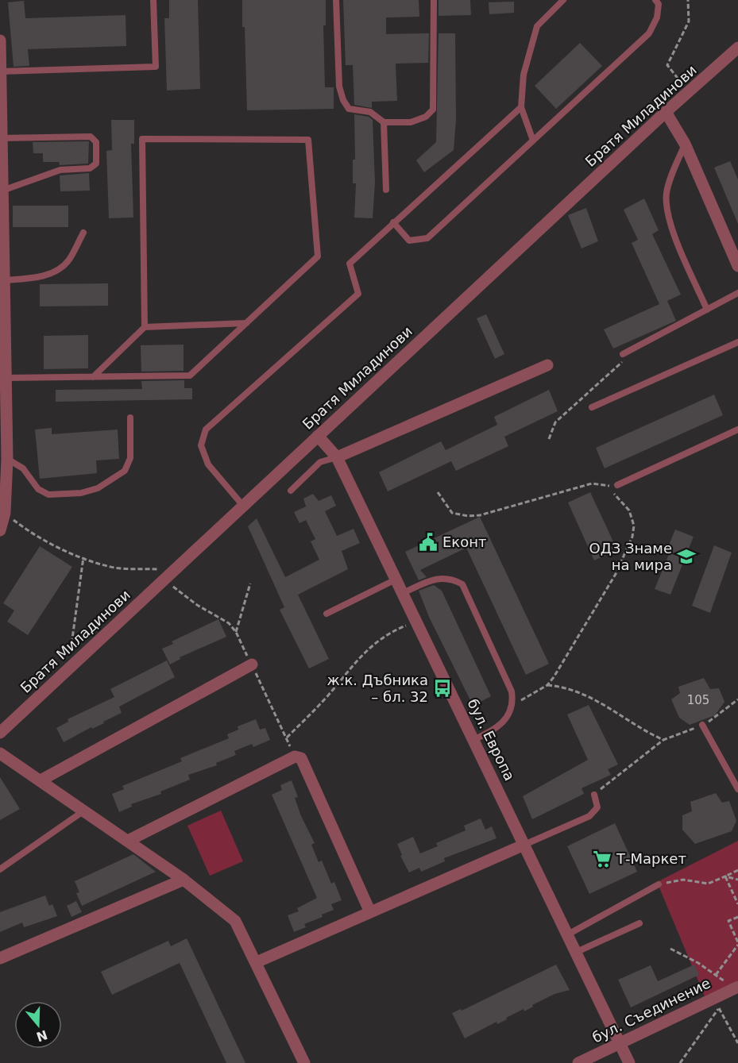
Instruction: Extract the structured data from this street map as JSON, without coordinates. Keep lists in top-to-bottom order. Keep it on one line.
{"streets":{"street":["Братя Миладинови","бул. Европа","бул. Съединение"]},"crossings":[["Братя Миладинови","бул. Европа"],["бул. Европа","бул. Съединение"]],"places":{"public building":["Еконт"],"school or university":["ОДЗ Знаме на мира"],"bus stop":["ж.к. Дъбника – бл. 32"],"supermarket":["Т-Маркет"]},"house_numbers":["105"],"north":"bottom"}
